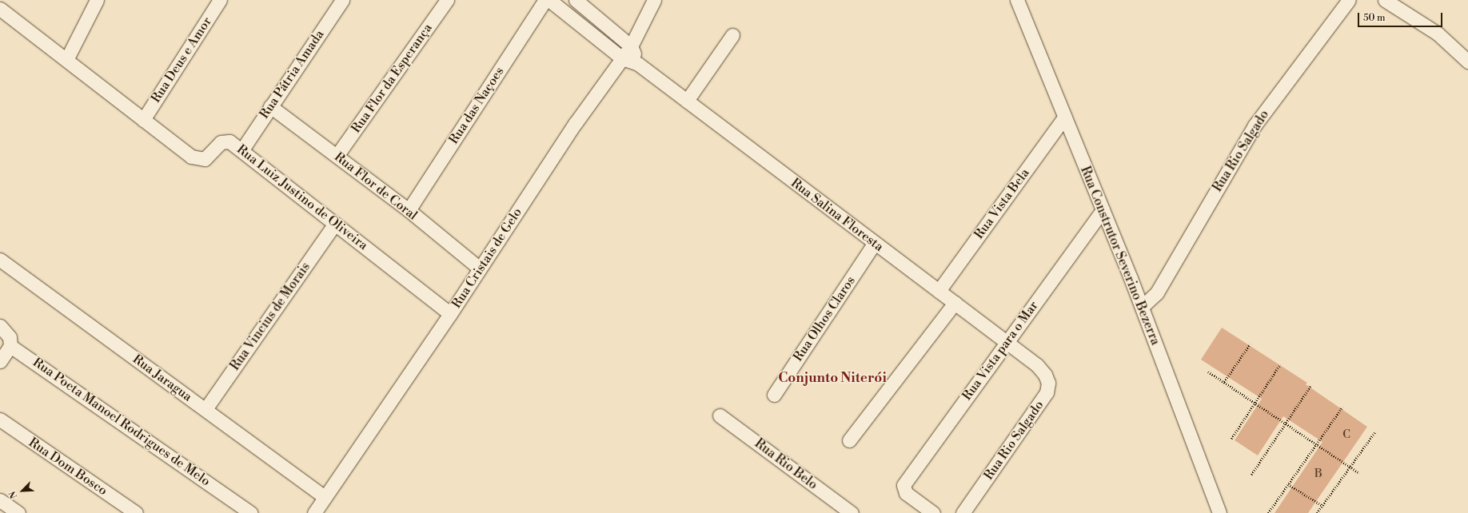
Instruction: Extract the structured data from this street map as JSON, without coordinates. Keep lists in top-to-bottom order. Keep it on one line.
{"streets":{"street":["Rua Deus e Amor","Rua Pátria Amada","Rua Flor da Esperança","Rua das Naçoes","Rua Rio Salgado","Rua Flor de Coral","Rua Luiz Justino de Oliveira","Rua Vista Bela","Rua Salina Floresta","Rua Construtor Severino Bezerra","Rua Cristais de Gelo","Rua Vincius de Morais","Rua Olhos Claros","Rua Vista para o Mar","Rua Jaragua","Rua Poeta Manoel Rodrigues de Melo","Rua Rio Belo","Rua Dom Bosco"]},"crossings":[["Rua Deus e Amor","Rua Luiz Justino de Oliveira"],["Rua Pátria Amada","Rua Flor de Coral"],["Rua Pátria Amada","Rua Luiz Justino de Oliveira"],["Rua Flor da Esperança","Rua Flor de Coral"],["Rua das Naçoes","Rua Flor de Coral"],["Rua Rio Salgado","Rua Salina Floresta"],["Rua Rio Salgado","Rua Construtor Severino Bezerra"],["Rua Flor de Coral","Rua Cristais de Gelo"],["Rua Luiz Justino de Oliveira","Rua Cristais de Gelo"],["Rua Luiz Justino de Oliveira","Rua Vincius de Morais"],["Rua Vista Bela","Rua Salina Floresta"],["Rua Vista Bela","Rua Construtor Severino Bezerra"],["Rua Salina Floresta","Rua Olhos Claros"],["Rua Salina Floresta","Rua Vista para o Mar"],["Rua Construtor Severino Bezerra","Rua Vista para o Mar"],["Rua Cristais de Gelo","Rua Jaragua"],["Rua Vincius de Morais","Rua Jaragua"]],"districts":["Conjunto Niterói"],"house_numbers":["C","B"],"scale_bar":"50 m","north":"bottom left"}
